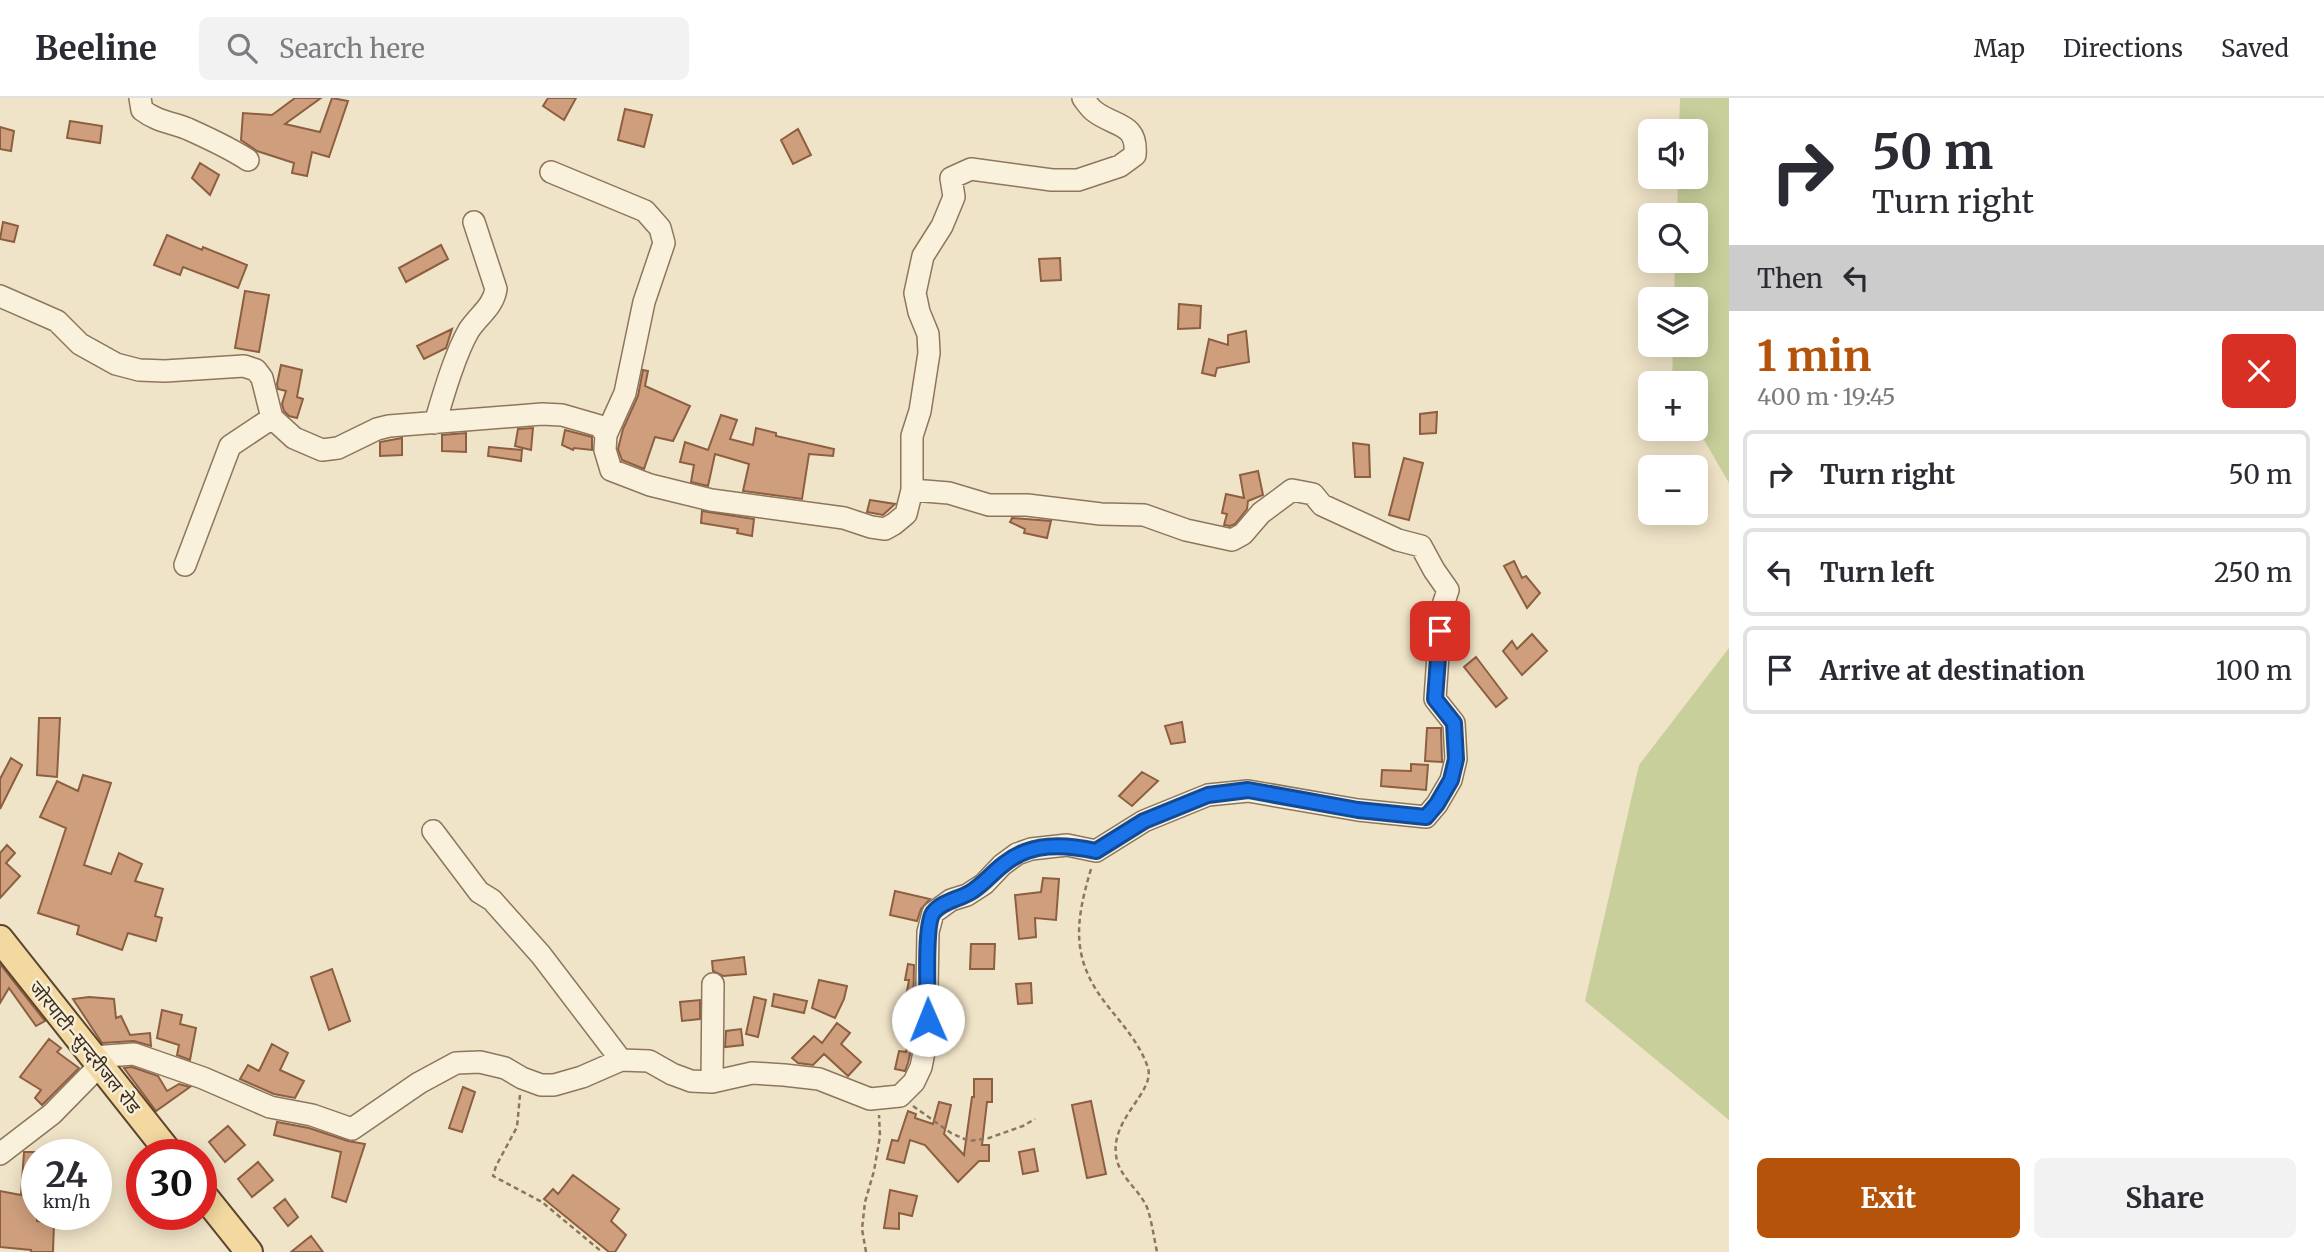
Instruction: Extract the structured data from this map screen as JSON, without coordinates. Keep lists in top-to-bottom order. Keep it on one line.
{"streets":{"main road":["जोरपाटी-सुन्दरीजल रोड"]},"page":{"header":"Beeline","search":"Search here","nav":["Map","Directions","Saved"],"turn":["50 m","Turn right"],"map_buttons":["+","−"],"then":"Then","heading":["1 min","400 m · 19:45"],"list":[{"name":"Turn right","value":"50 m"},{"name":"Turn left","value":"250 m"},{"name":"Arrive at destination","value":"100 m"}],"speed":"24 km/h","limit":"30","buttons":["Exit","Share"]}}
